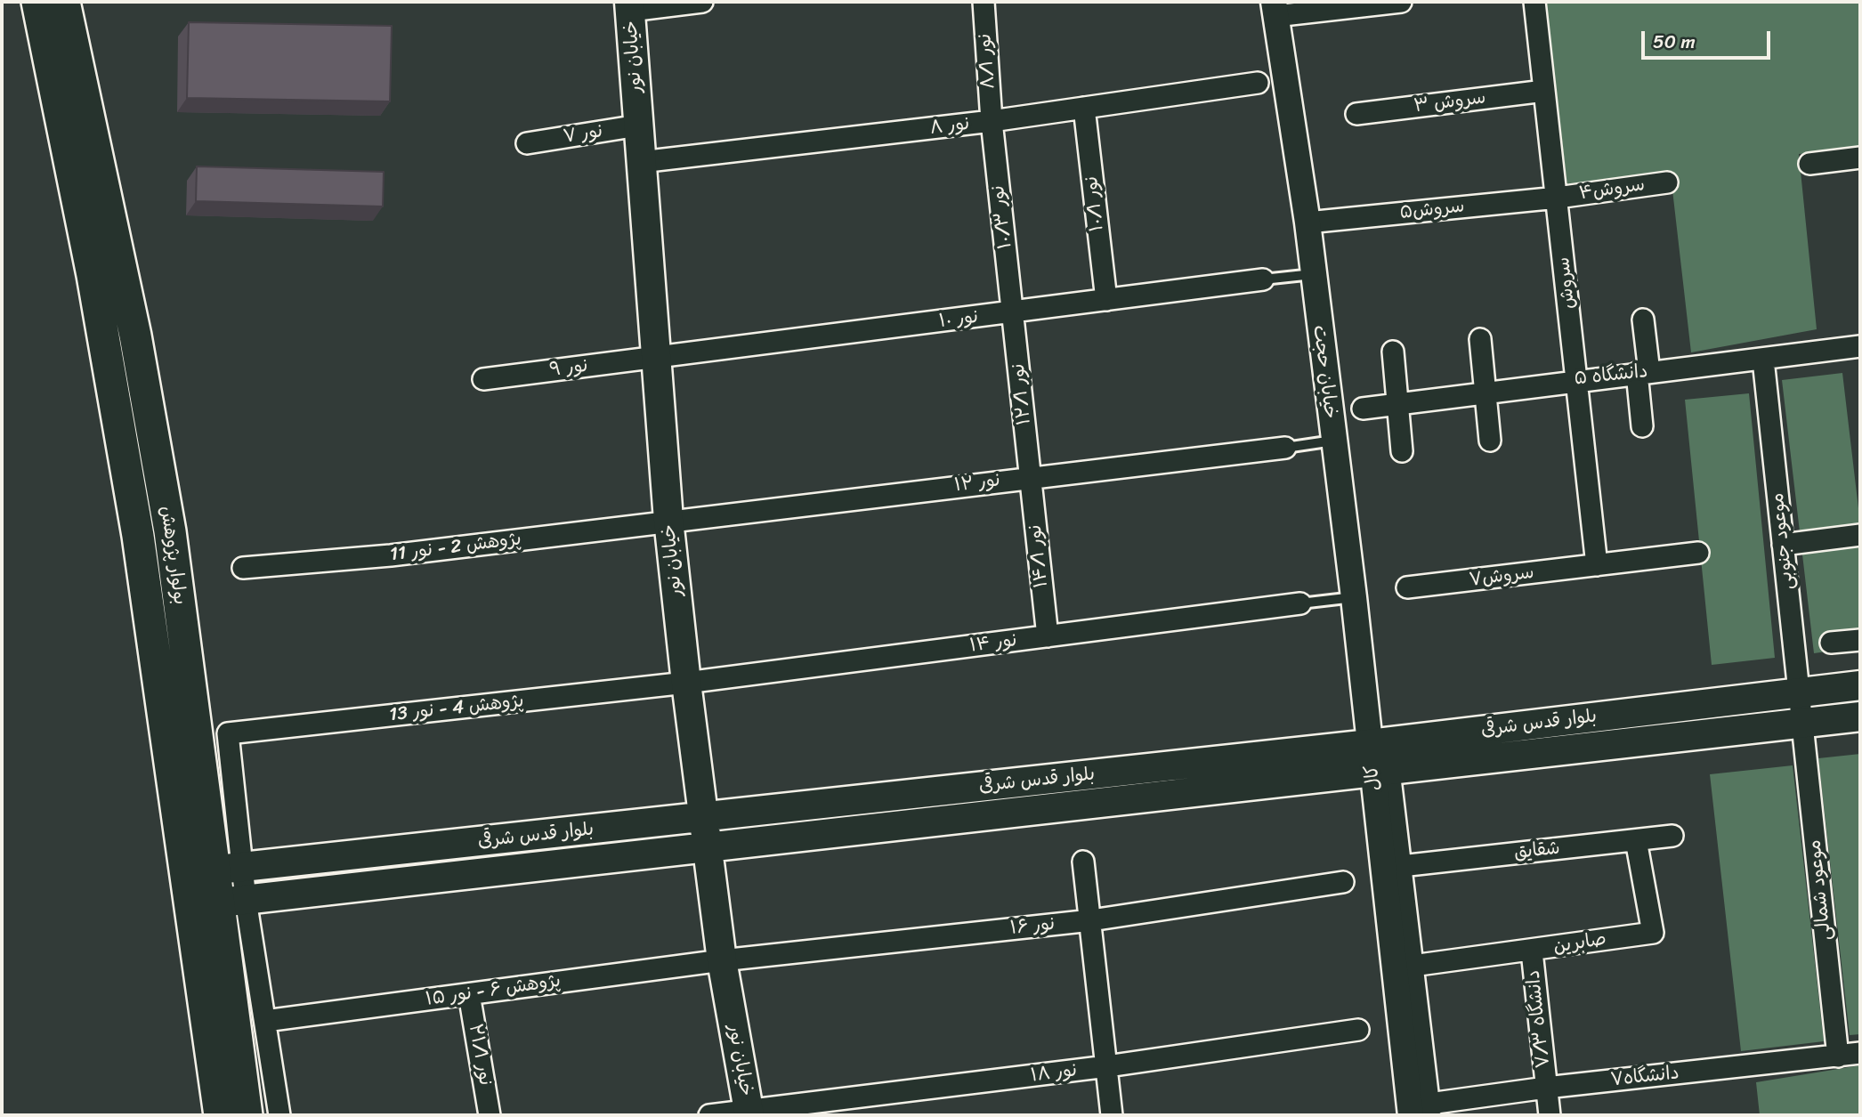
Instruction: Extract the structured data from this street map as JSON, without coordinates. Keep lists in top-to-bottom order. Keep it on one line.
{"streets":{"main road":["خیابان نور","بولوار پژوهش","بلوار قدس شرقی"],"street":["نور ۸/۱","سروش ۳","نور ۸","نور ۷","سروش۴","نور ۱۰/۱","سروش۵","نور ۱۰/۳","سروش","نور ۱۰","نور ۹","خیابان حجت","دانشگاه ۵","نور ۱۲/۱","نور ۱۲","موعود جنوبی","پژوهش 2 - نور 11","نور ۱۴/۱","سروش۷","نور ۱۴","پژوهش 4 - نور 13","کال","شقایق","موعود شمالی","نور ۱۶","صابرین","پژوهش ۶ - نور ۱۵","دانشگاه ۷/۳","نور ۲۱/۱","نور ۱۸","دانشگاه۷"]},"crossings":[["خیابان نور","نور ۸"],["خیابان نور","نور ۷"],["خیابان نور","نور ۱۰"],["خیابان نور","نور ۹"],["خیابان نور","نور ۱۲"],["خیابان نور","پژوهش 2 - نور 11"],["خیابان نور","نور ۱۴"],["خیابان نور","پژوهش 4 - نور 13"],["خیابان نور","بلوار قدس شرقی"],["خیابان نور","نور ۱۶"],["خیابان نور","پژوهش ۶ - نور ۱۵"],["خیابان نور","نور ۱۸"],["نور ۸/۱","نور ۸"],["نور ۸/۱","نور ۱۰/۳"],["سروش ۳","سروش"],["نور ۸","نور ۱۰/۱"],["نور ۸","نور ۱۰/۳"],["نور ۸","خیابان حجت"],["سروش۴","سروش۵"],["سروش۴","سروش"],["نور ۱۰/۱","نور ۱۰"],["سروش۵","سروش"],["سروش۵","خیابان حجت"],["نور ۱۰/۳","نور ۱۰"],["نور ۱۰/۳","نور ۱۲/۱"],["سروش","دانشگاه ۵"],["سروش","سروش۷"],["نور ۱۰","نور ۹"],["نور ۱۰","نور ۱۲/۱"],["خیابان حجت","بلوار قدس شرقی"],["خیابان حجت","کال"],["دانشگاه ۵","موعود جنوبی"],["نور ۱۲/۱","نور ۱۲"],["نور ۱۲/۱","نور ۱۴/۱"],["نور ۱۲","پژوهش 2 - نور 11"],["نور ۱۲","نور ۱۴/۱"],["موعود جنوبی","بلوار قدس شرقی"],["موعود جنوبی","موعود شمالی"],["بولوار پژوهش","پژوهش 4 - نور 13"],["بولوار پژوهش","بلوار قدس شرقی"],["نور ۱۴/۱","نور ۱۴"],["نور ۱۴","پژوهش 4 - نور 13"],["پژوهش 4 - نور 13","بلوار قدس شرقی"],["بلوار قدس شرقی","کال"],["بلوار قدس شرقی","موعود شمالی"],["کال","شقایق"],["کال","صابرین"],["کال","دانشگاه۷"],["شقایق","صابرین"],["موعود شمالی","دانشگاه۷"],["نور ۱۶","پژوهش ۶ - نور ۱۵"],["صابرین","دانشگاه ۷/۳"],["پژوهش ۶ - نور ۱۵","نور ۲۱/۱"],["دانشگاه ۷/۳","دانشگاه۷"]],"scale_bar":"50 m"}
